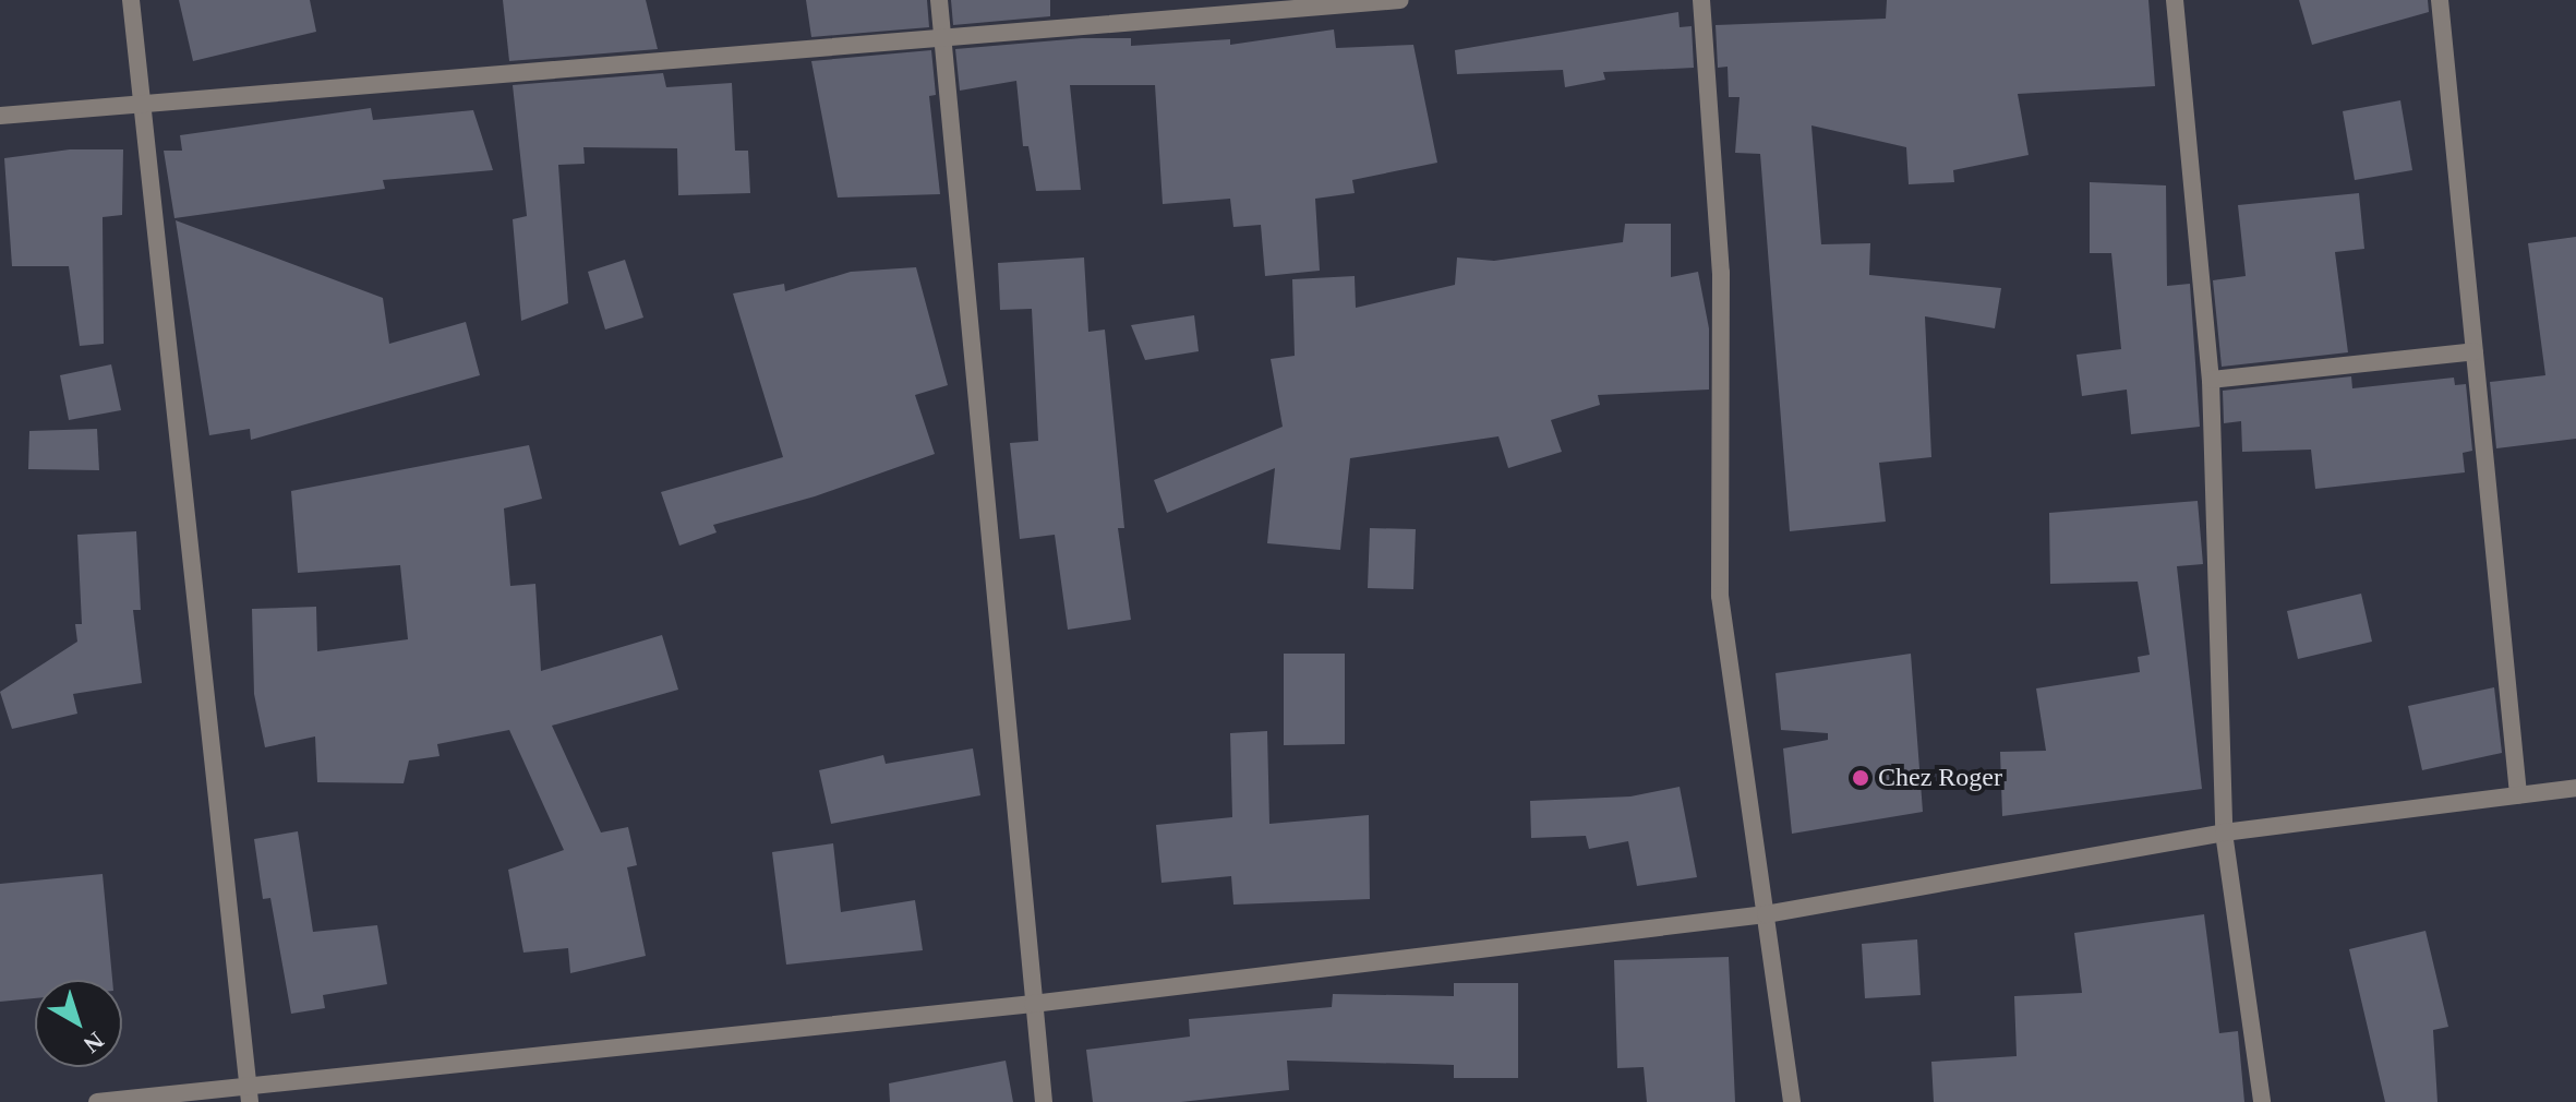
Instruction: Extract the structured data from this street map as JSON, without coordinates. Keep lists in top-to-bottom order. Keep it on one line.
{"places":["Chez Roger"],"north":"bottom right"}
